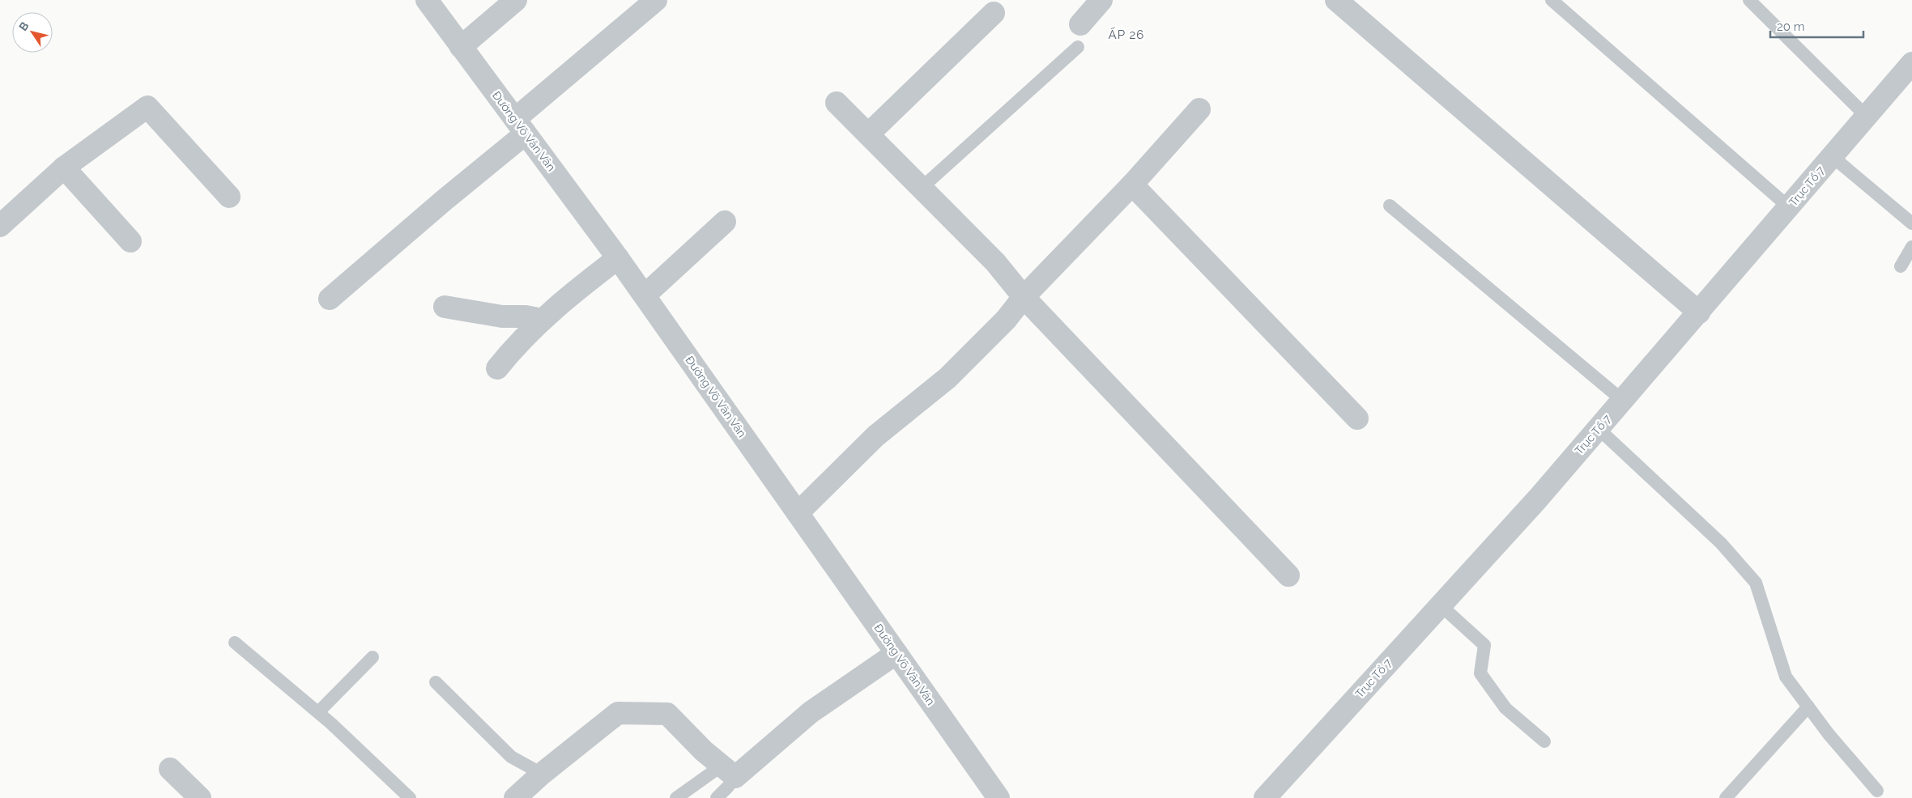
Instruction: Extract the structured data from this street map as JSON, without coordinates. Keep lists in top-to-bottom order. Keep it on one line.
{"streets":{"street":["Đường Võ Văn Vân","Trục Tổ 7"]},"districts":["ẤP 26"],"scale_bar":"20 m","north":"top left"}
